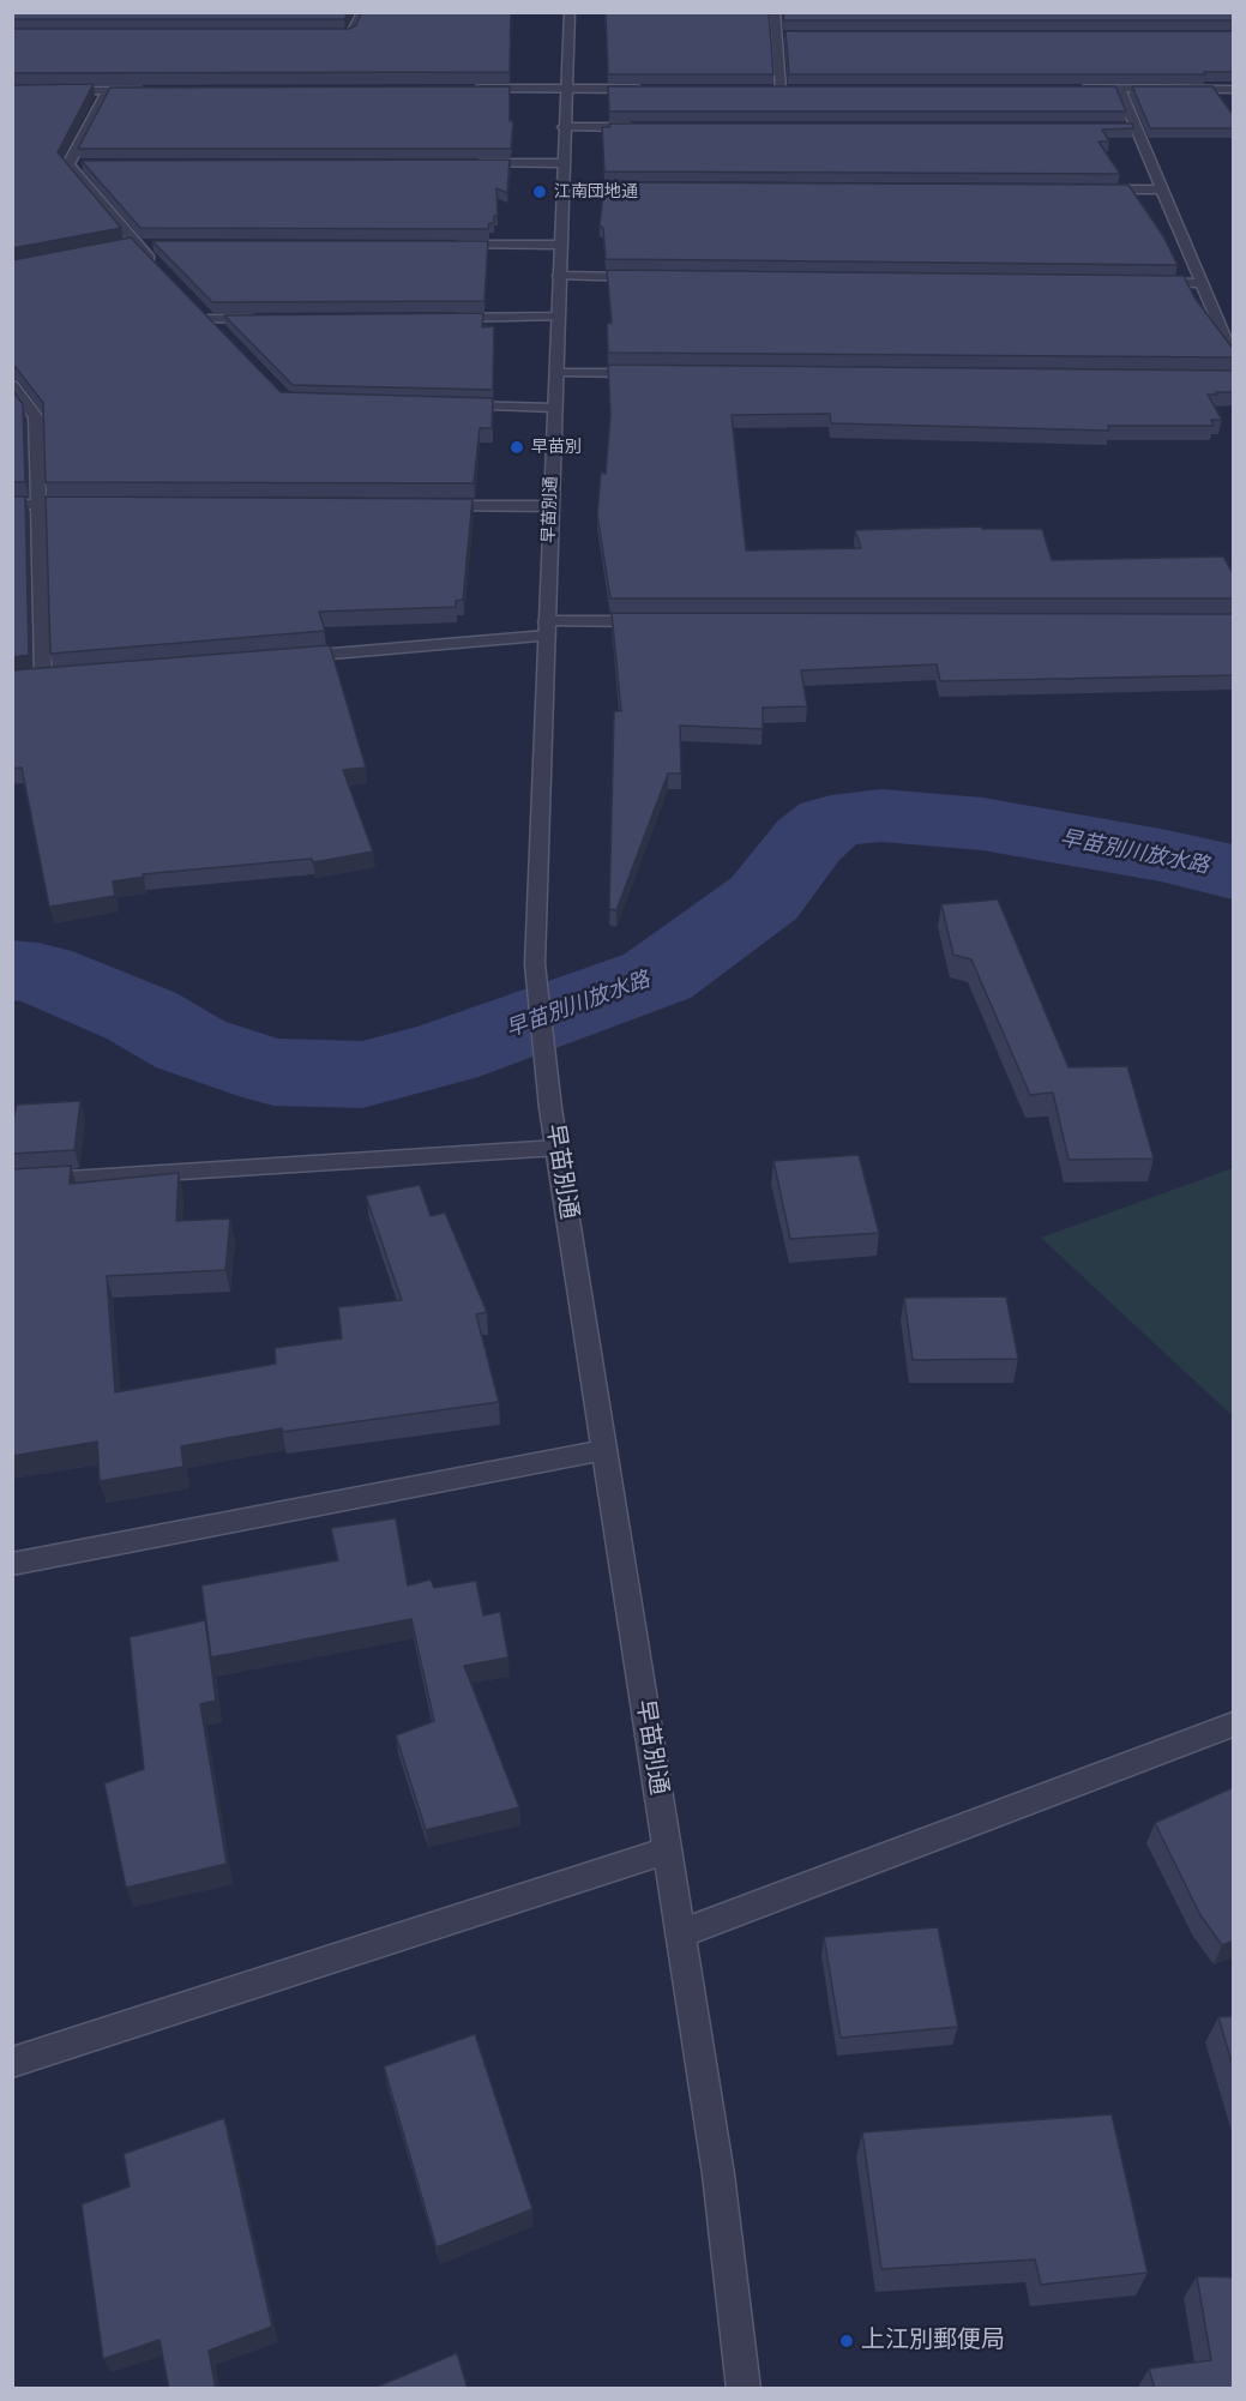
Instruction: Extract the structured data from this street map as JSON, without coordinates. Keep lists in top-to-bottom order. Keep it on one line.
{"streets":{"street":["早苗別通"]},"water":["早苗別川放水路"],"places":["江南団地通","早苗別","上江別郵便局"]}
